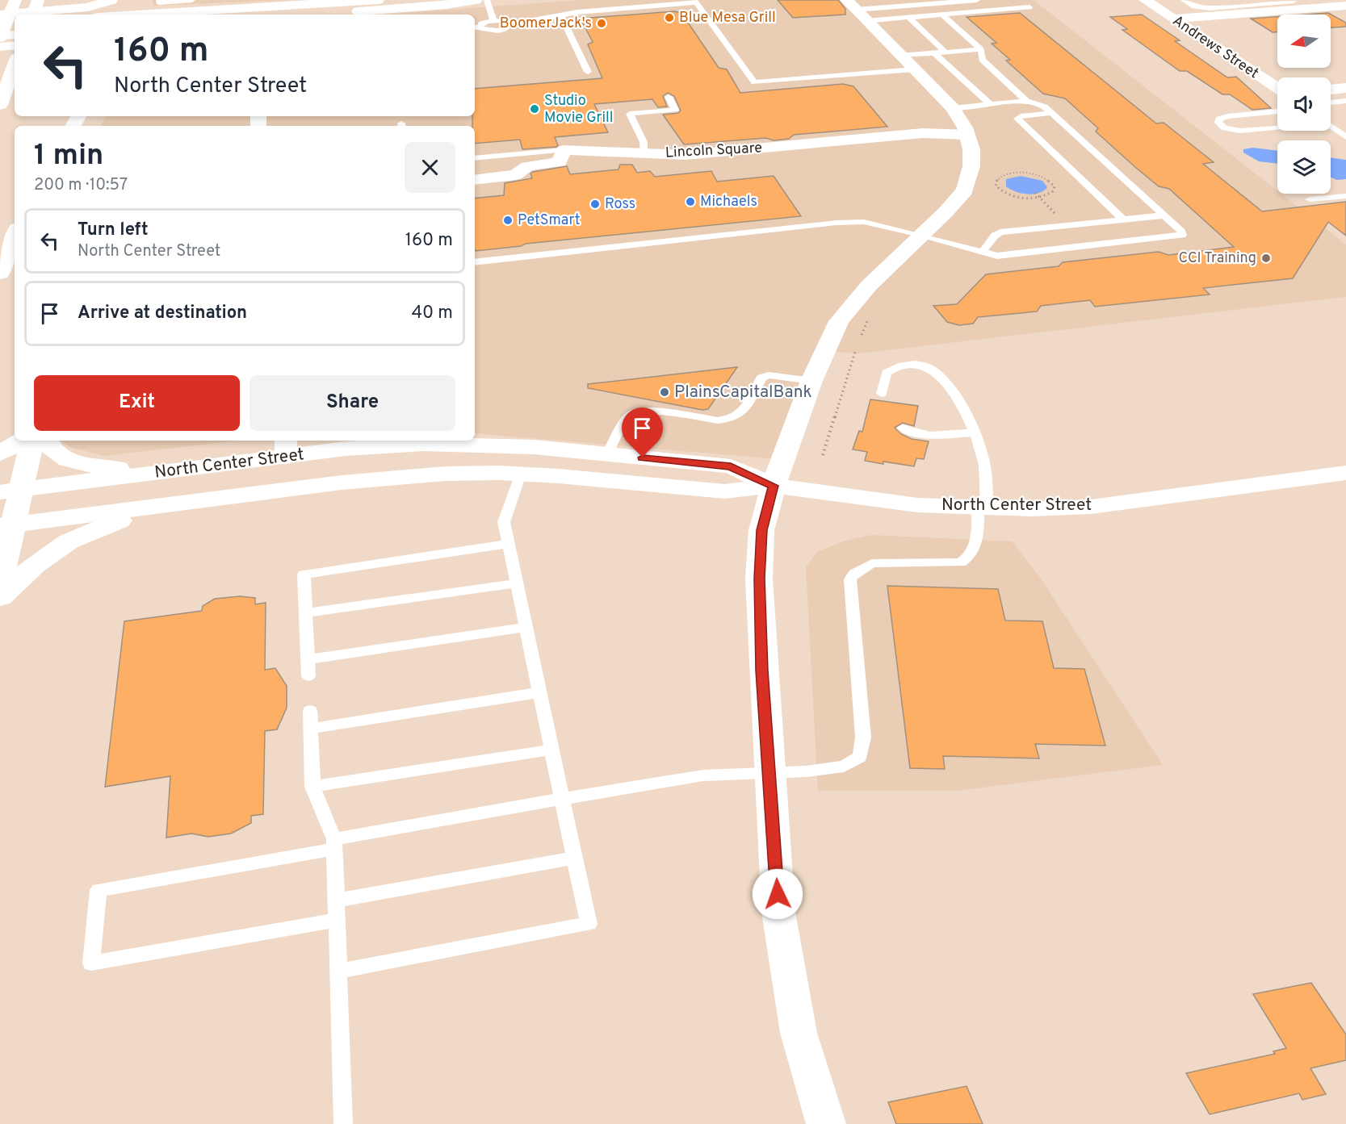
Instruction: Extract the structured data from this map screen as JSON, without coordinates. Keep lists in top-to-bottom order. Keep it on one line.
{"streets":{"main road":["North Center Street"],"street":["Andrews Street","Lincoln Square"]},"places":["Blue Mesa Grill","BoomerJack's","Studio Movie Grill","Michaels","Ross","PetSmart","CCI Training","PlainsCapitalBank"],"north":"left","page":{"turn":["160 m","North Center Street"],"heading":["1 min","200 m · 10:57"],"list":[{"name":"Turn left","note":"North Center Street","value":"160 m"},{"name":"Arrive at destination","value":"40 m"}],"buttons":["Exit","Share"]}}
